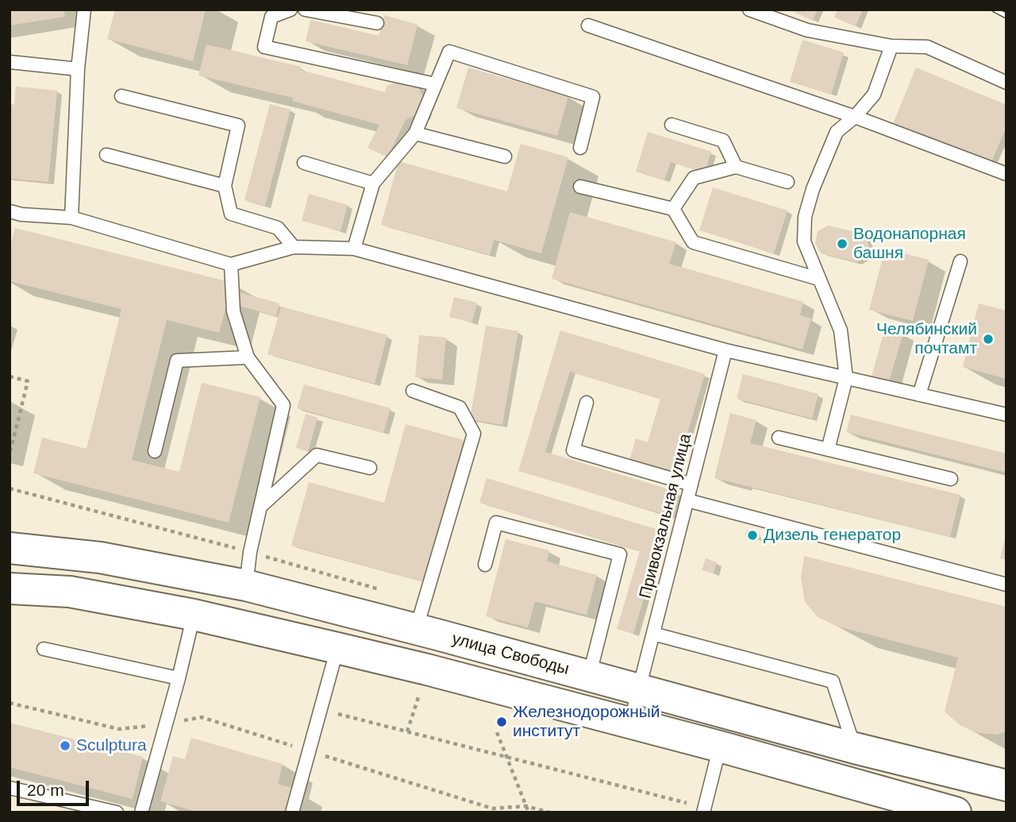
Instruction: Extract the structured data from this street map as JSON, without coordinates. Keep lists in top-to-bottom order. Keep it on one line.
{"streets":{"main road":["улица Свободы"],"lane":["Привокзальная улица"]},"crossings":[["Привокзальная улица","улица Свободы"]],"places":["Водонапорная башня","Челябинский почтамт","Дизель генератор","Железнодорожный институт","Sculptura"],"scale_bar":"20 m"}
